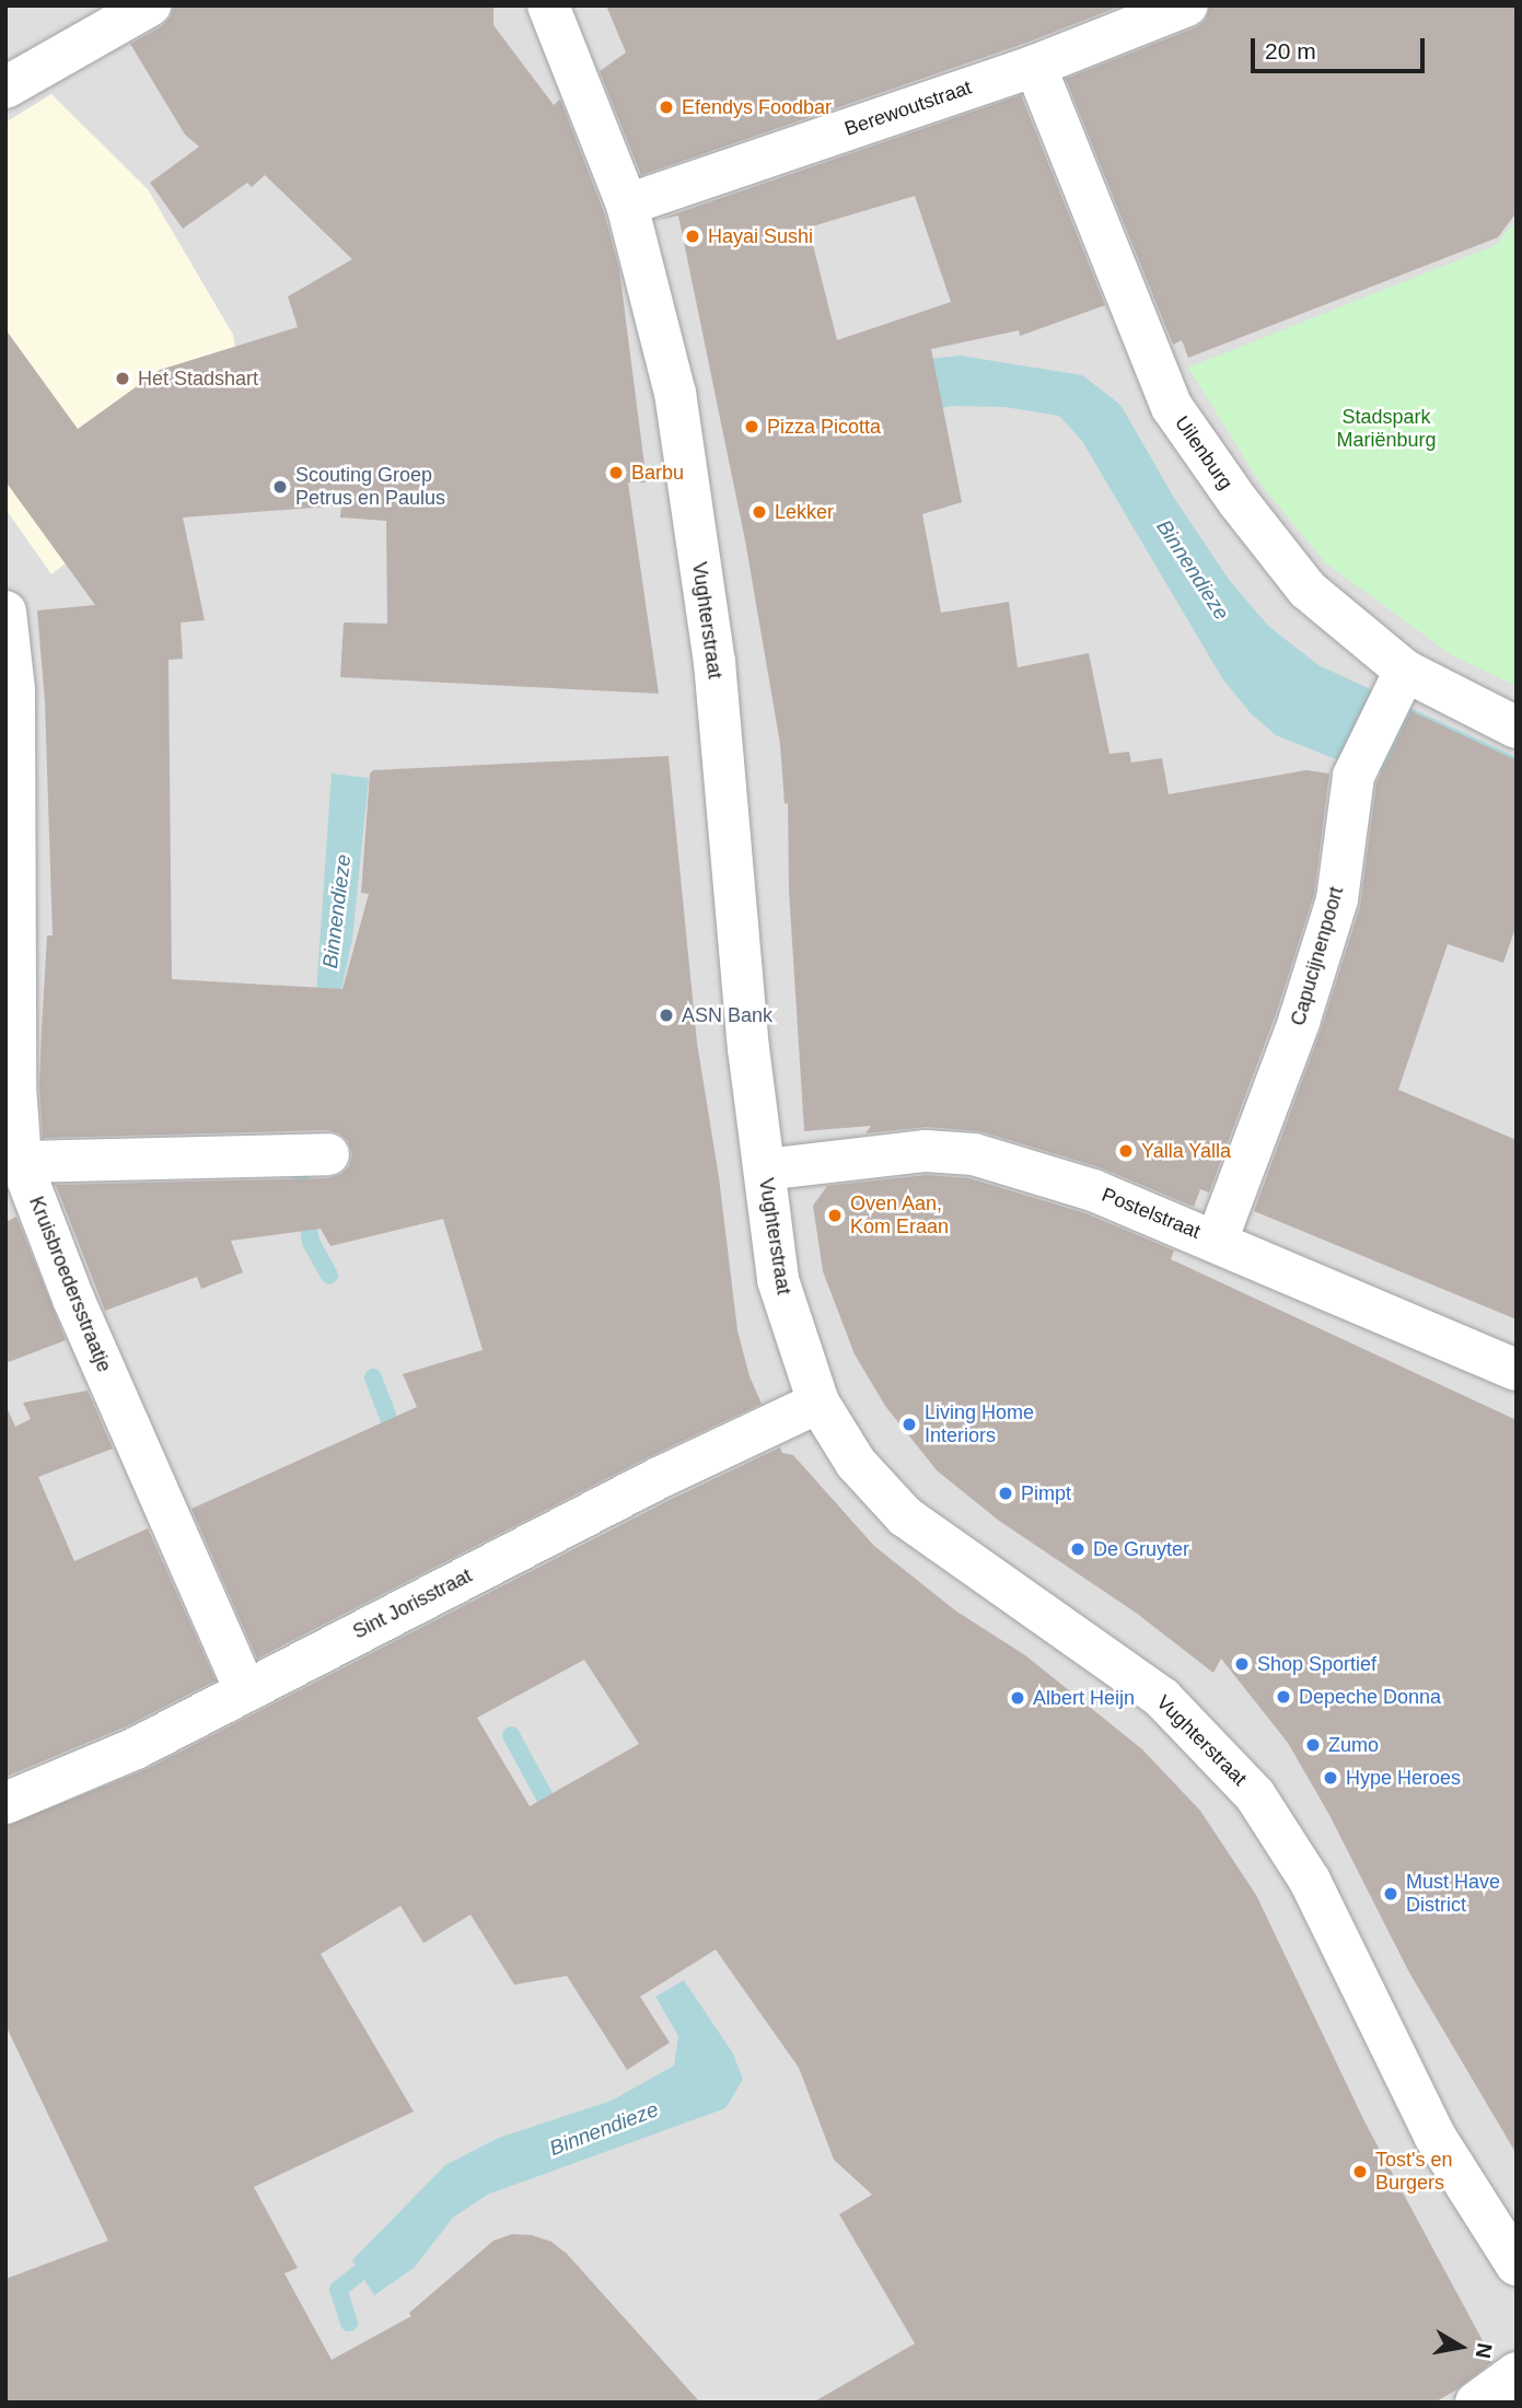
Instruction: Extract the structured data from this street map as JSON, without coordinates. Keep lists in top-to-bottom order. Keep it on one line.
{"streets":{"street":["Berewoutstraat","Uilenburg","Vughterstraat","Capucijnenpoort","Postelstraat","Kruisbroedersstraatje","Sint Jorisstraat"]},"crossings":[["Berewoutstraat","Uilenburg"],["Berewoutstraat","Vughterstraat"],["Uilenburg","Capucijnenpoort"],["Vughterstraat","Postelstraat"],["Vughterstraat","Sint Jorisstraat"],["Capucijnenpoort","Postelstraat"],["Kruisbroedersstraatje","Sint Jorisstraat"]],"water":["Binnendieze"],"parks":["Stadspark Mariënburg"],"places":["Efendys Foodbar","Hayai Sushi","Het Stadshart","Pizza Picotta","Barbu","Scouting Groep Petrus en Paulus","Lekker","ASN Bank","Yalla Yalla","Oven Aan, Kom Eraan","Living Home Interiors","Pimpt","De Gruyter","Shop Sportief","Depeche Donna","Albert Heijn","Zumo","Hype Heroes","Must Have District","Tost's en Burgers"],"scale_bar":"20 m","north":"right"}
